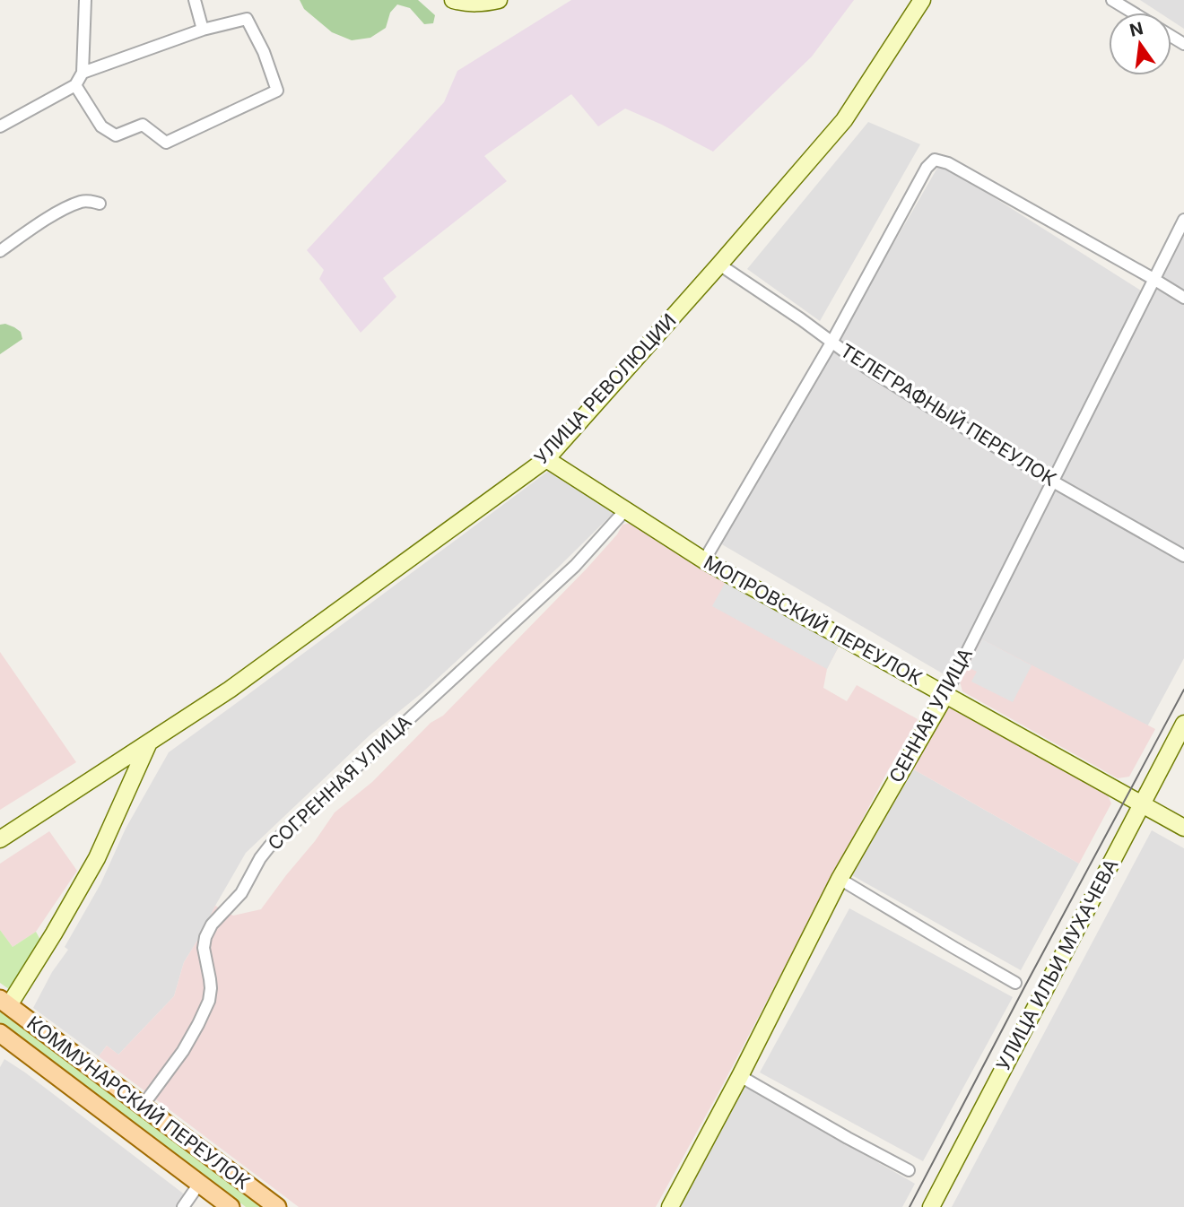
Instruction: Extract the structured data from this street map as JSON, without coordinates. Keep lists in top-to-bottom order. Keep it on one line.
{"streets":{"main road":["КОММУНАРСКИЙ ПЕРЕУЛОК"],"street":["УЛИЦА РЕВОЛЮЦИИ","ТЕЛЕГРАФНЫЙ ПЕРЕУЛОК","МОПРОВСКИЙ ПЕРЕУЛОК","СЕННАЯ УЛИЦА","СОГРЕННАЯ УЛИЦА","УЛИЦА ИЛЬИ МУХАЧЕВА"]},"crossings":[["УЛИЦА РЕВОЛЮЦИИ","ТЕЛЕГРАФНЫЙ ПЕРЕУЛОК"],["УЛИЦА РЕВОЛЮЦИИ","МОПРОВСКИЙ ПЕРЕУЛОК"],["ТЕЛЕГРАФНЫЙ ПЕРЕУЛОК","СЕННАЯ УЛИЦА"],["МОПРОВСКИЙ ПЕРЕУЛОК","СЕННАЯ УЛИЦА"],["МОПРОВСКИЙ ПЕРЕУЛОК","СОГРЕННАЯ УЛИЦА"],["МОПРОВСКИЙ ПЕРЕУЛОК","УЛИЦА ИЛЬИ МУХАЧЕВА"],["СОГРЕННАЯ УЛИЦА","КОММУНАРСКИЙ ПЕРЕУЛОК"]],"north":"top"}
